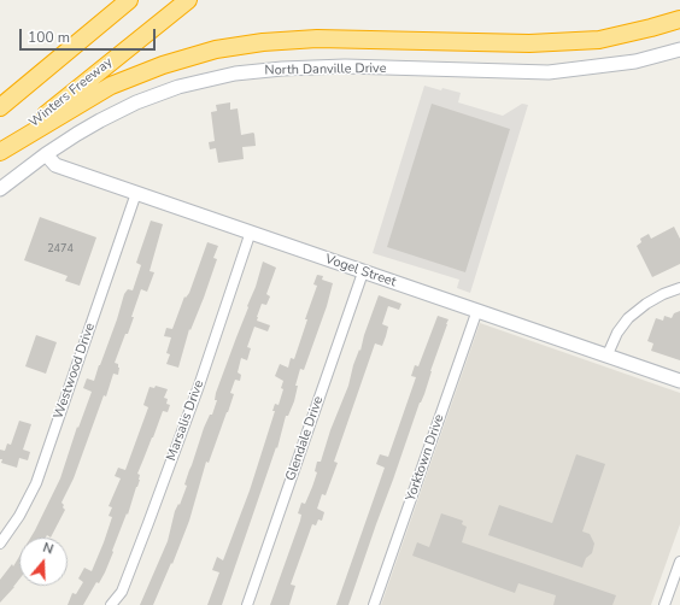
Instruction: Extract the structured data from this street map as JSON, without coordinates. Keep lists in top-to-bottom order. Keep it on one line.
{"streets":{"highway":["Winters Freeway"],"main road":["North Danville Drive","Vogel Street"],"street":["Westwood Drive","Marsalis Drive","Glendale Drive","Yorktown Drive"]},"crossings":[["North Danville Drive","Vogel Street"],["Vogel Street","Westwood Drive"],["Vogel Street","Marsalis Drive"],["Vogel Street","Glendale Drive"],["Vogel Street","Yorktown Drive"]],"house_numbers":["2474"],"scale_bar":"100 m","north":"top"}
